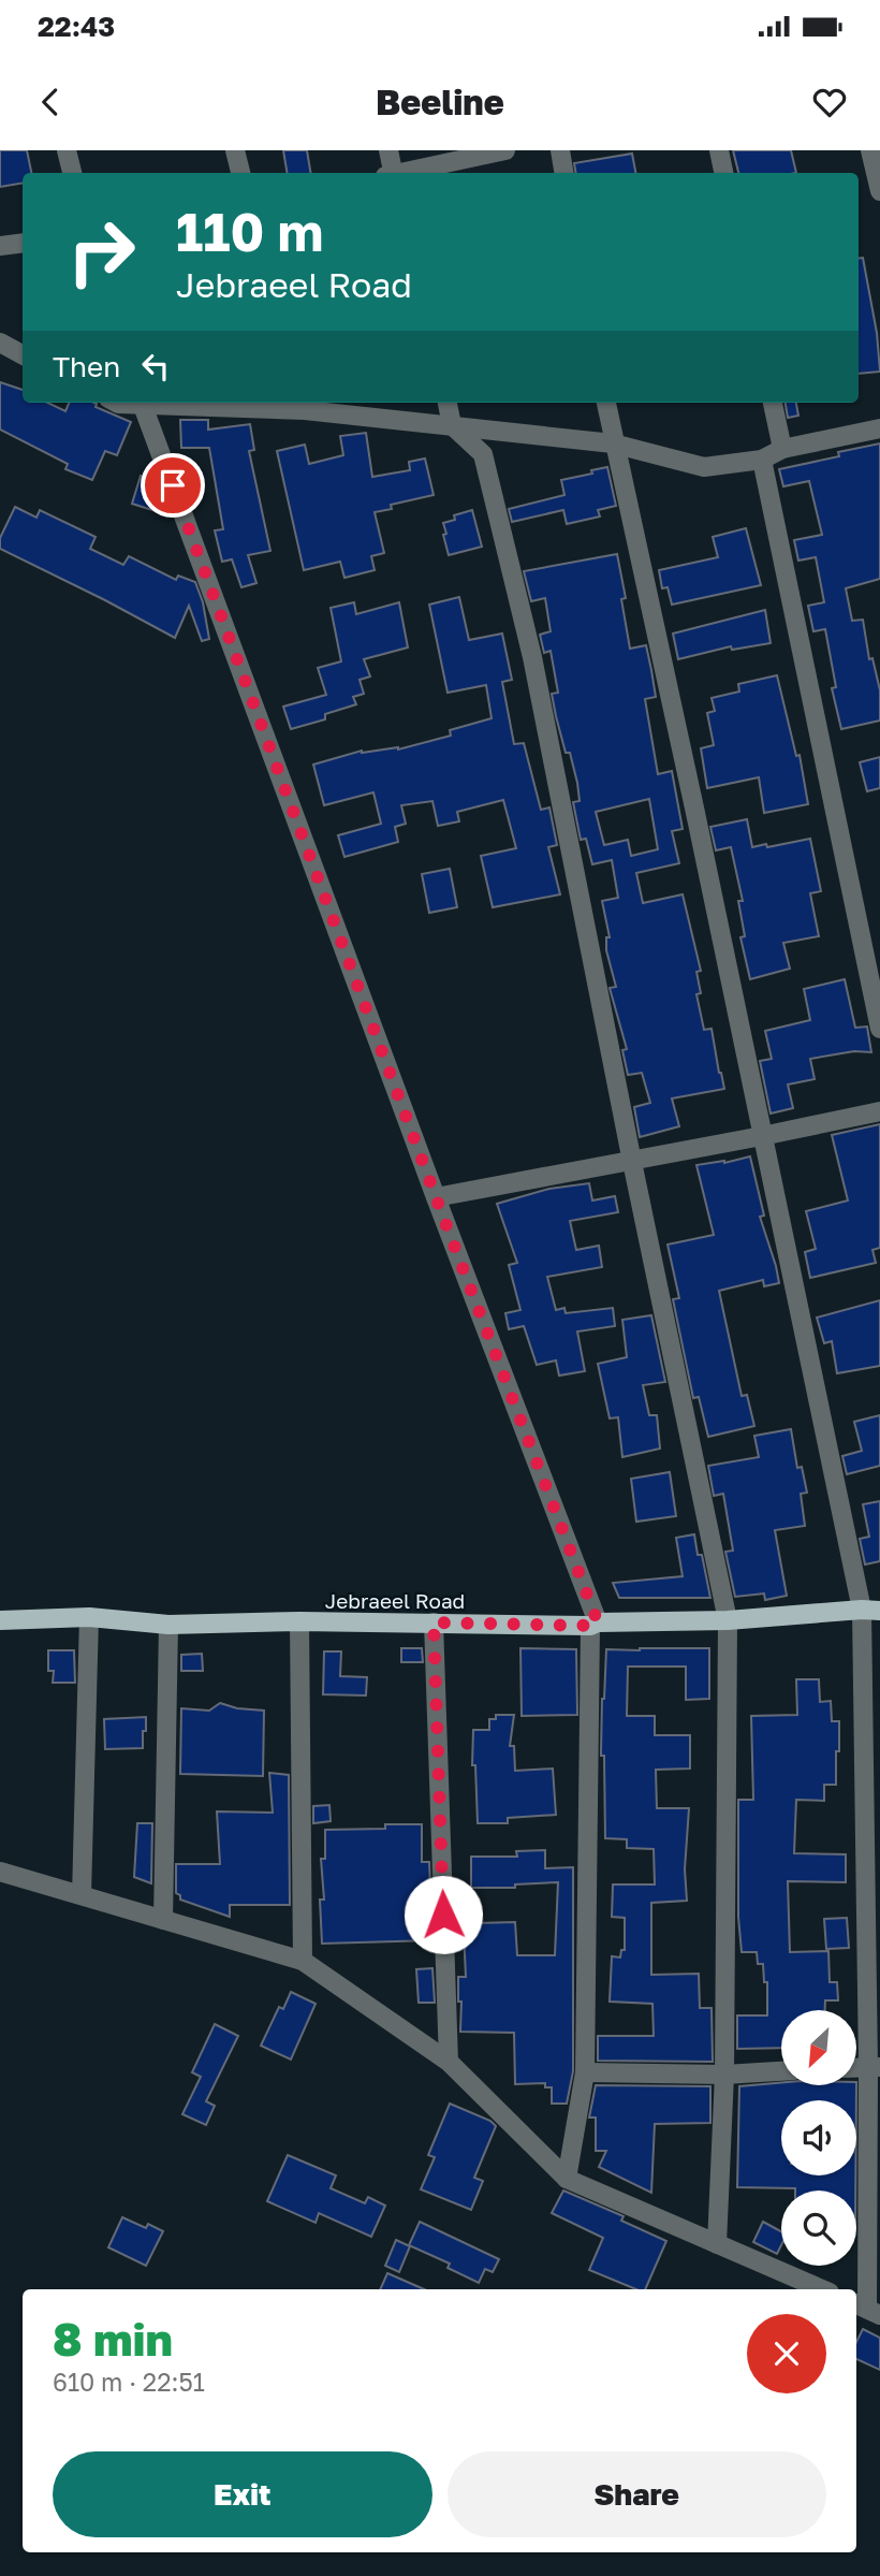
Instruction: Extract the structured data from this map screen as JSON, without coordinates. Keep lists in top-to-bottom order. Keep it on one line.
{"streets":{"main road":["Jebraeel Road"]},"north":"bottom left","page":{"status":"22:43","header":"Beeline","turn":["110 m","Jebraeel Road"],"then":"Then","heading":["8 min","610 m · 22:51"],"buttons":["Exit","Share"]}}
